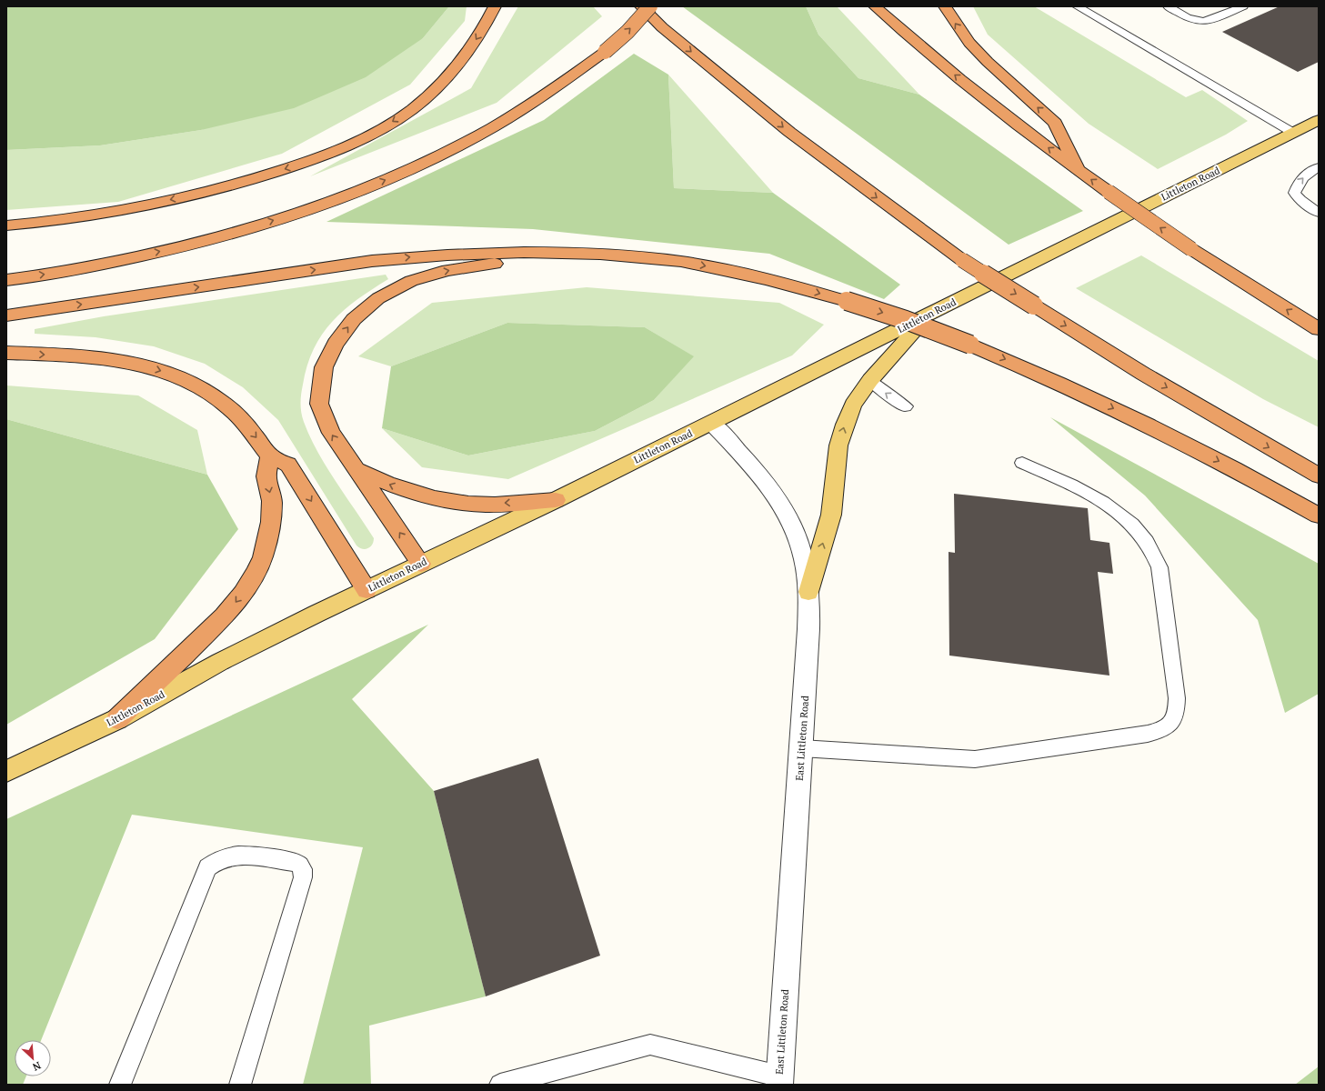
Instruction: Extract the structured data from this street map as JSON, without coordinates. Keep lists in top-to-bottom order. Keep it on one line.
{"streets":{"main road":["Littleton Road"],"street":["East Littleton Road"]},"crossings":[["Littleton Road","East Littleton Road"]],"north":"bottom right"}
